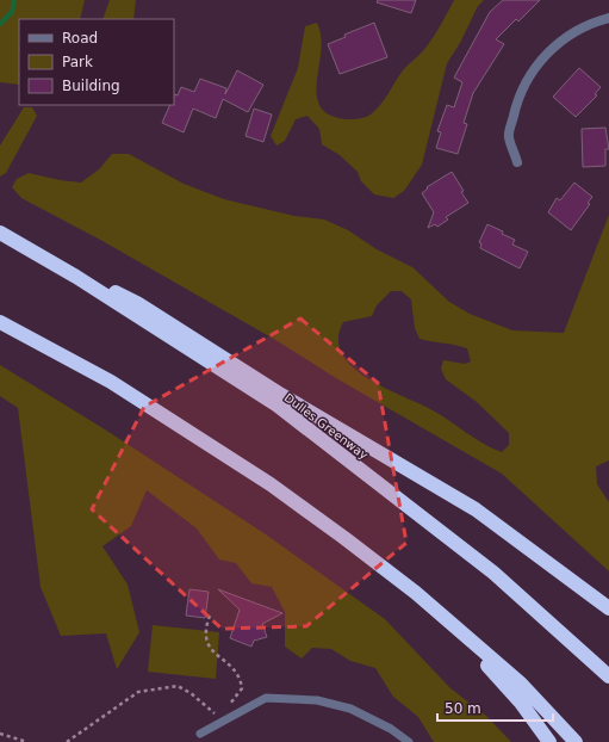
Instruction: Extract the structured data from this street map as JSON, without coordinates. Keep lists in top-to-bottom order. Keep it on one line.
{"streets":{"highway":["Dulles Greenway"]},"legend":["Road","Park","Building"],"scale_bar":"50 m"}
